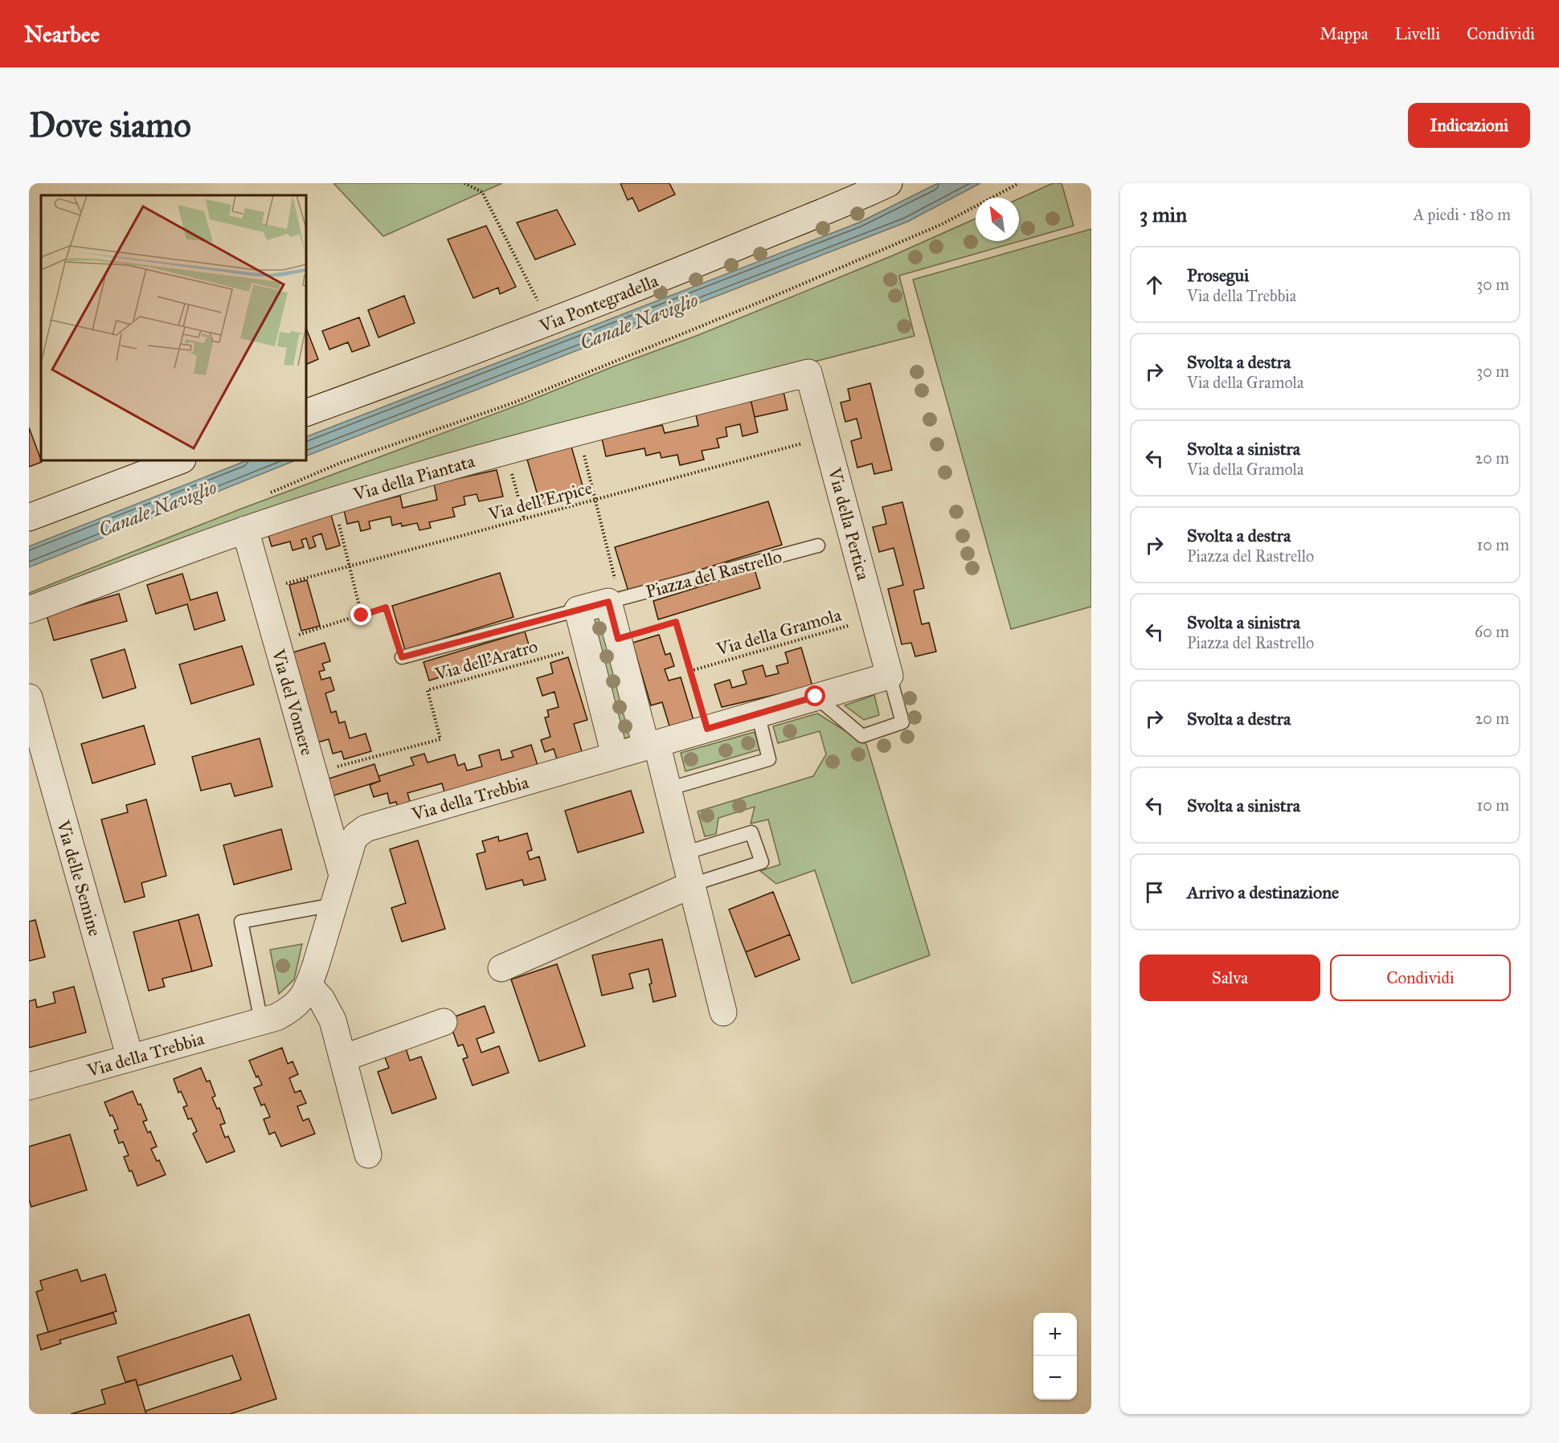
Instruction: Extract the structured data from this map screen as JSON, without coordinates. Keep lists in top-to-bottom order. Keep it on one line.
{"streets":{"street":["Via Pontegradella","Via della Piantata","Via della Pertica","Piazza del Rastrello","Via del Vomere","Via della Trebbia","Via delle Semine"],"path":["Via dell'Erpice","Via della Gramola","Via dell'Aratro"]},"crossings":[["Via della Piantata","Via della Pertica"],["Via della Piantata","Via del Vomere"],["Via dell'Erpice","Via della Pertica"],["Via dell'Erpice","Via del Vomere"],["Via della Pertica","Via della Gramola"],["Via della Pertica","Via della Trebbia"],["Via dell'Aratro","Via del Vomere"],["Via del Vomere","Via della Trebbia"],["Via della Trebbia","Via delle Semine"]],"water":["Canale Naviglio"],"north":"top left","page":{"header":"Nearbee","nav":["Mappa","Livelli","Condividi"],"buttons":["Indicazioni",["Salva","Condividi"]],"title":"Dove siamo","heading":["3 min","A piedi · 180 m"],"list":[["Prosegui","Via della Trebbia","30 m"],["Svolta a destra","Via della Gramola","30 m"],["Svolta a sinistra","Via della Gramola","20 m"],["Svolta a destra","Piazza del Rastrello","10 m"],["Svolta a sinistra","Piazza del Rastrello","60 m"],["Svolta a destra","20 m"],["Svolta a sinistra","10 m"],"Arrivo a destinazione"],"map_buttons":["+","−"]}}
